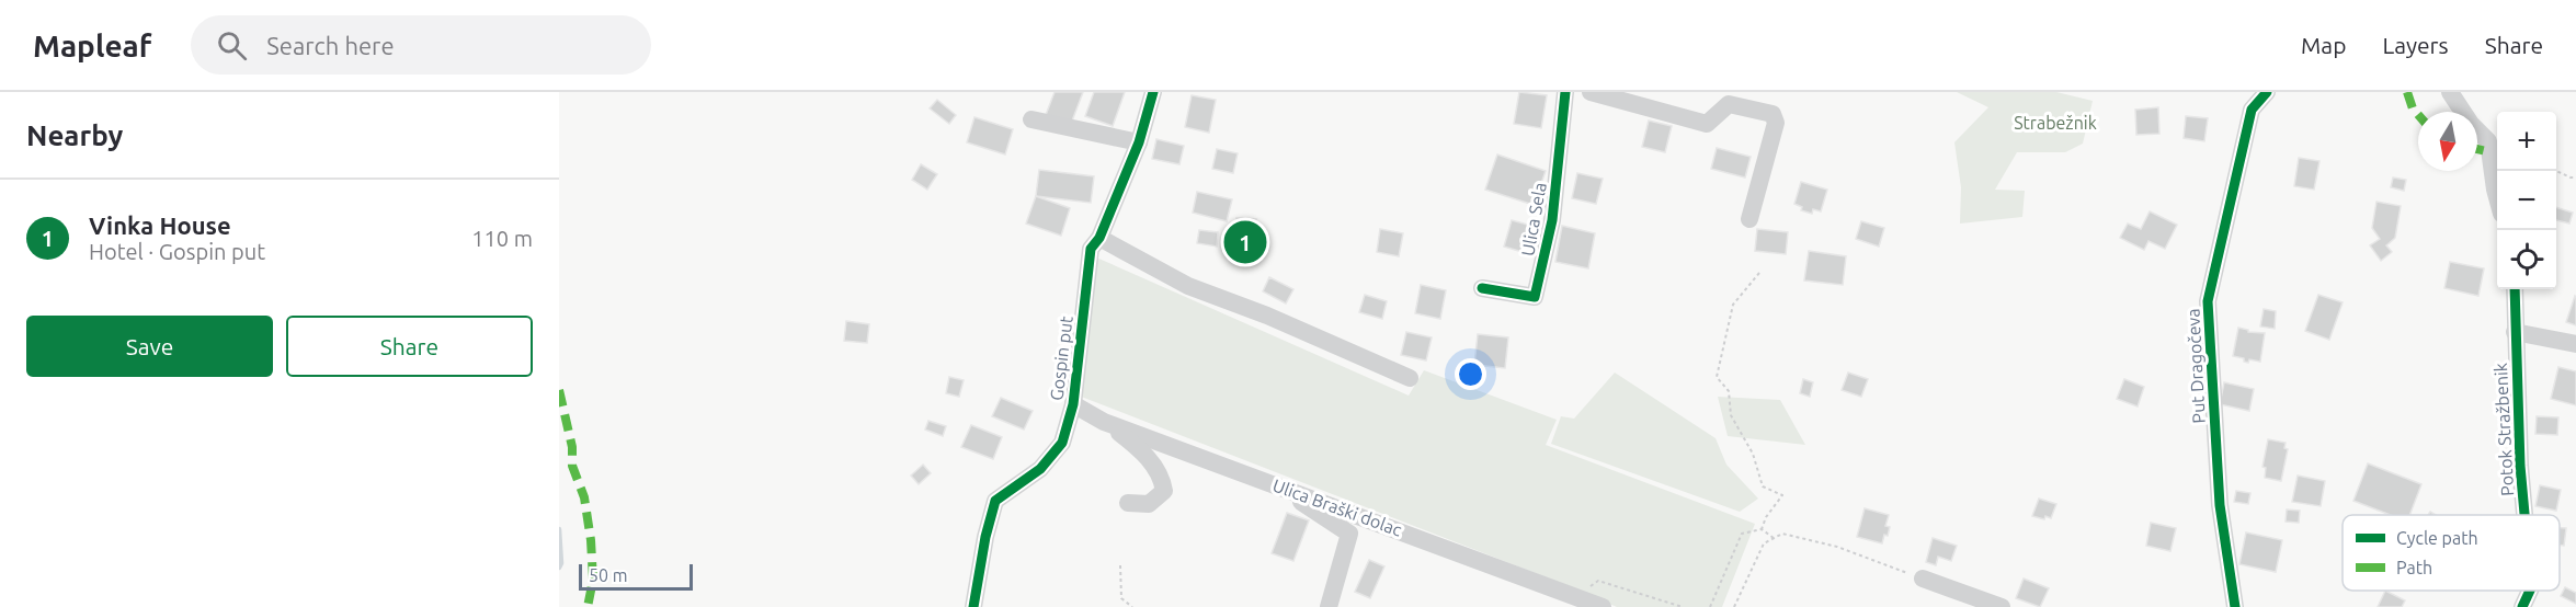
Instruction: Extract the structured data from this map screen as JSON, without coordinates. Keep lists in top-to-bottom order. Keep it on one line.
{"streets":{"street":["Ulica Sela","Gospin put","Put Dragočeva","Potok Stražbenik","Ulica Braški dolac"]},"crossings":[["Gospin put","Ulica Braški dolac"]],"parks":["Strabežnik"],"legend":["Cycle path","Path"],"scale_bar":"50 m","north":"bottom","page":{"header":"Mapleaf","search":"Search here","nav":["Map","Layers","Share"],"heading":"Nearby","map_buttons":["+","−"],"list":[{"mark":"1","name":"Vinka House","note":"Hotel · Gospin put","value":"110 m"}],"pins":"1","buttons":["Save","Share"],"scale":"50 m"}}
